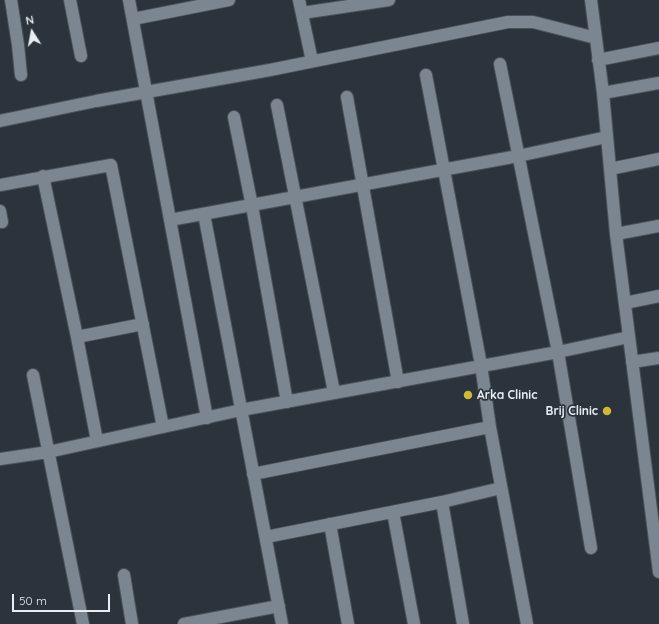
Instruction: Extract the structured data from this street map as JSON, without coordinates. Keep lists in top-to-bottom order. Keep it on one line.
{"places":["Arka Clinic","Brij Clinic"],"scale_bar":"50 m","north":"top"}
